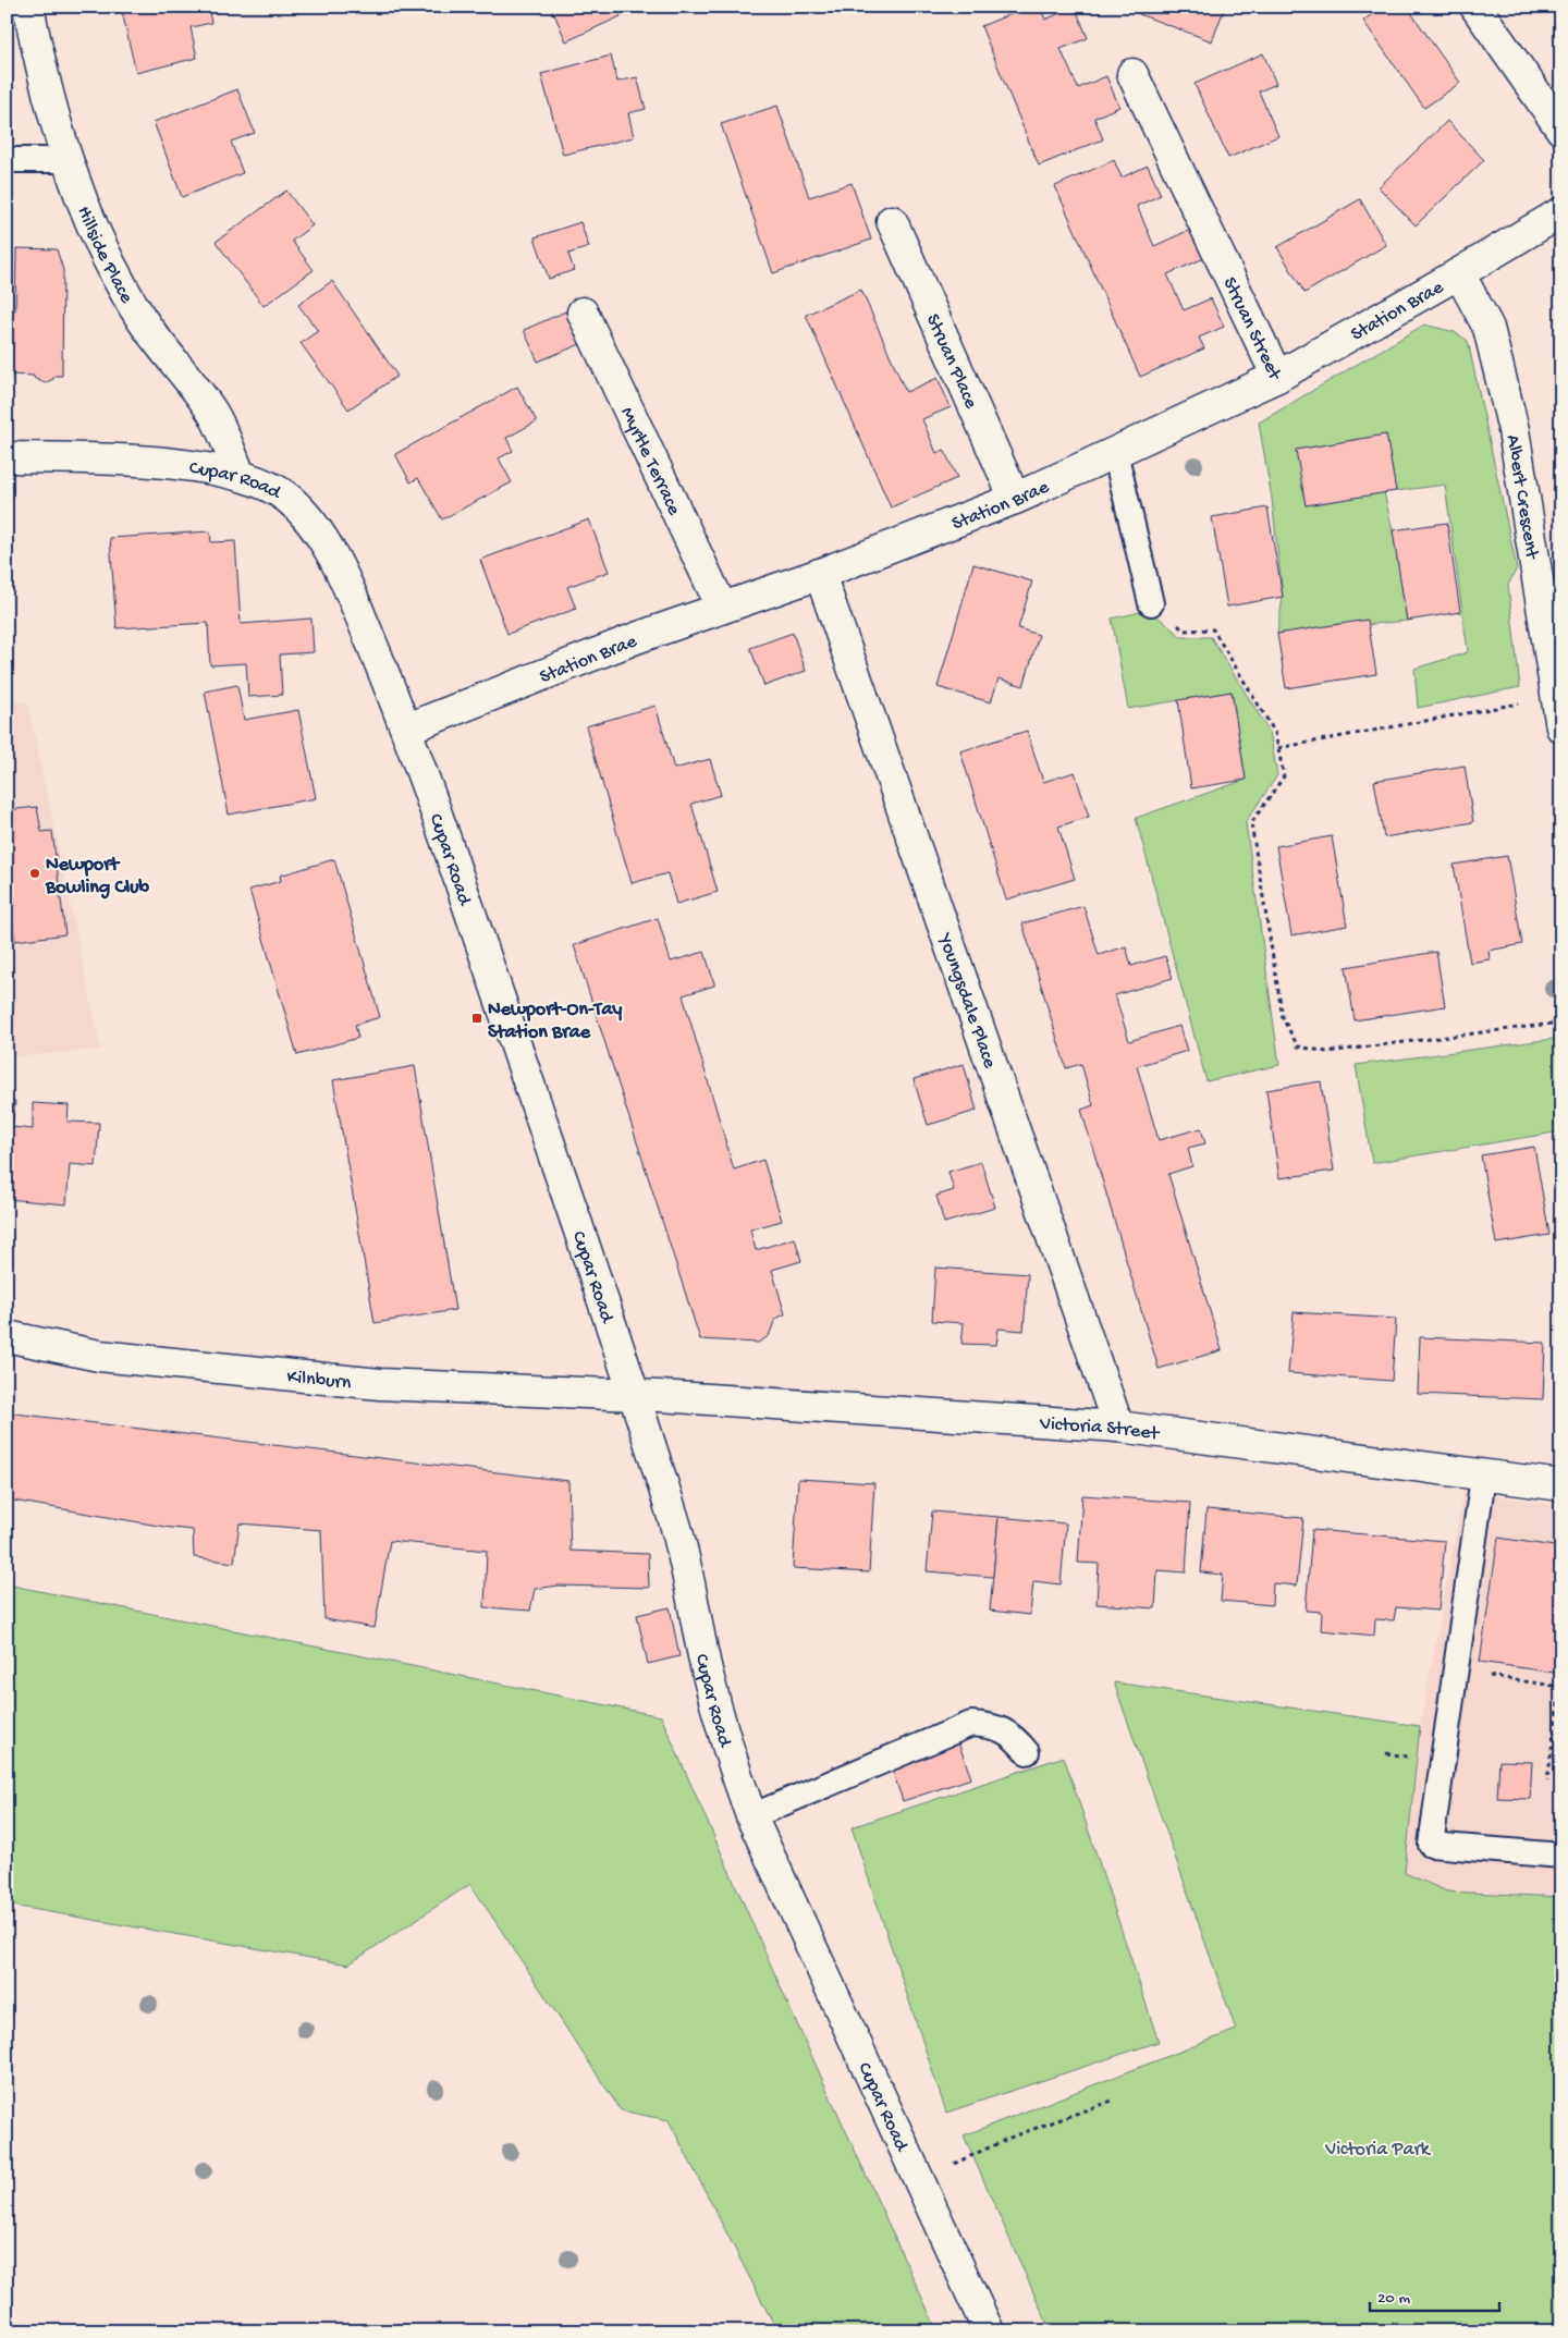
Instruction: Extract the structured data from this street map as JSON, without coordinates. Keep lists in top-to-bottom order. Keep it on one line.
{"streets":{"street":["Hillside Place","Station Brae","Struan Street","Struan Place","Myrtle Terrace","Cupar Road","Albert Crescent","Youngsdale Place","Kilnburn","Victoria Street"]},"crossings":[["Hillside Place","Cupar Road"],["Station Brae","Struan Street"],["Station Brae","Struan Place"],["Station Brae","Myrtle Terrace"],["Station Brae","Cupar Road"],["Station Brae","Albert Crescent"],["Station Brae","Youngsdale Place"],["Struan Street","Struan Place"],["Cupar Road","Kilnburn"],["Cupar Road","Victoria Street"],["Youngsdale Place","Victoria Street"],["Kilnburn","Victoria Street"]],"parks":["Victoria Park"],"places":{"other":["Newport Bowling Club"],"transit":["Newport-On-Tay Station Brae"]},"scale_bar":"20 m"}
